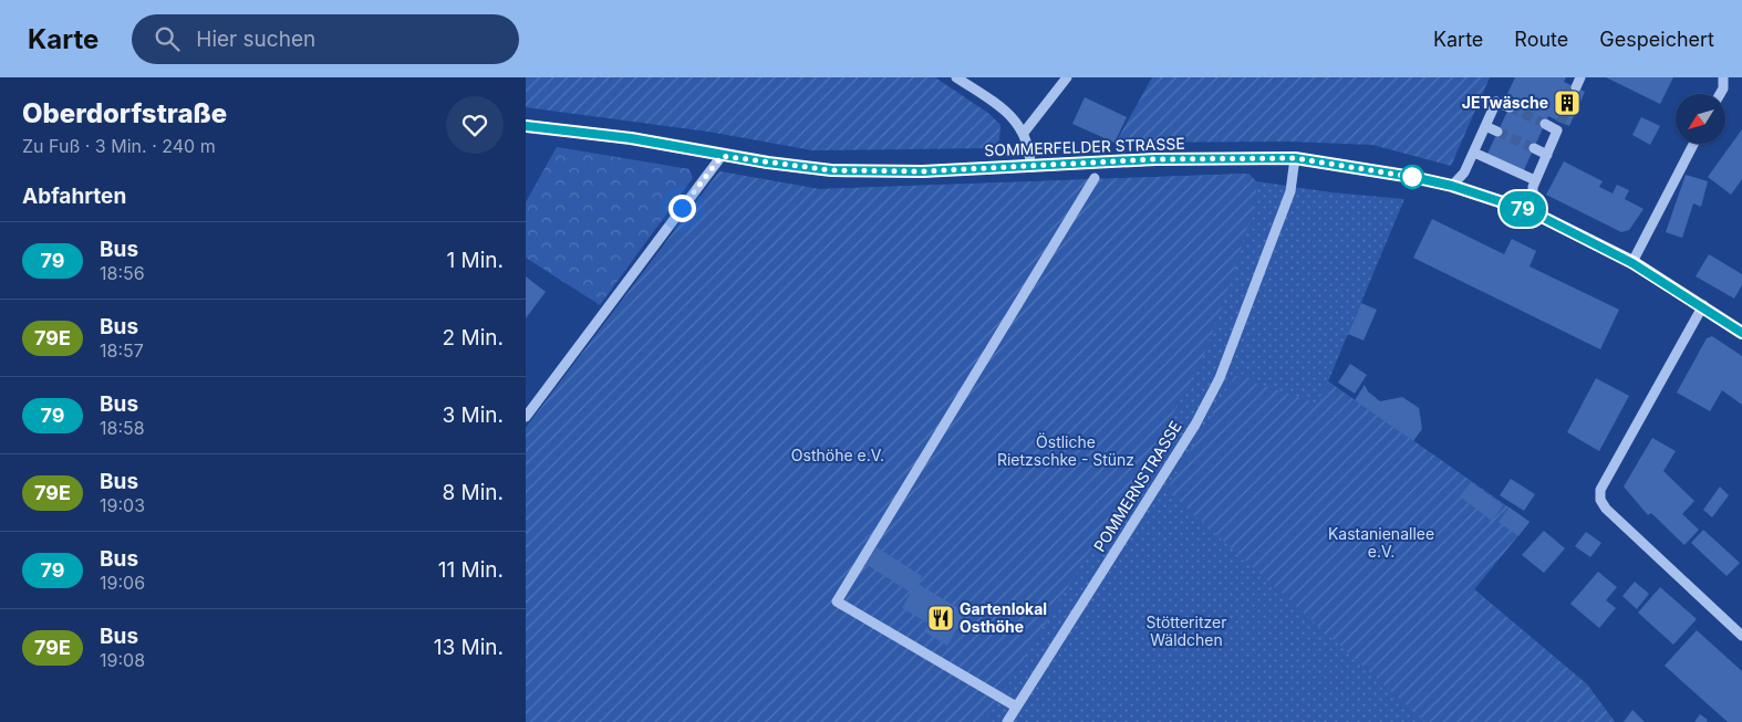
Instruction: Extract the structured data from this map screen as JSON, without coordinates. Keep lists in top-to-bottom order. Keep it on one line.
{"streets":{"main road":["SOMMERFELDER STRASSE"],"street":["POMMERNSTRASSE"]},"crossings":[["SOMMERFELDER STRASSE","POMMERNSTRASSE"]],"parks":["Östliche Rietzschke - Stünz","Osthöhe e.V.","Kastanienallee e.V.","Stötteritzer Wäldchen"],"places":{"building":["JETwäsche"],"restaurant":["Gartenlokal Osthöhe"]},"lines":["bus line 79"],"north":"bottom left","page":{"header":"Karte","search":"Hier suchen","nav":["Karte","Route","Gespeichert"],"heading":[["Oberdorfstraße","Zu Fuß · 3 Min. · 240 m"],"Abfahrten"],"on_map":"79","list":[{"mark":"79","name":"Bus","note":"18:56","value":"1 Min."},{"mark":"79E","name":"Bus","note":"18:57","value":"2 Min."},{"mark":"79","name":"Bus","note":"18:58","value":"3 Min."},{"mark":"79E","name":"Bus","note":"19:03","value":"8 Min."},{"mark":"79","name":"Bus","note":"19:06","value":"11 Min."},{"mark":"79E","name":"Bus","note":"19:08","value":"13 Min."}]}}
